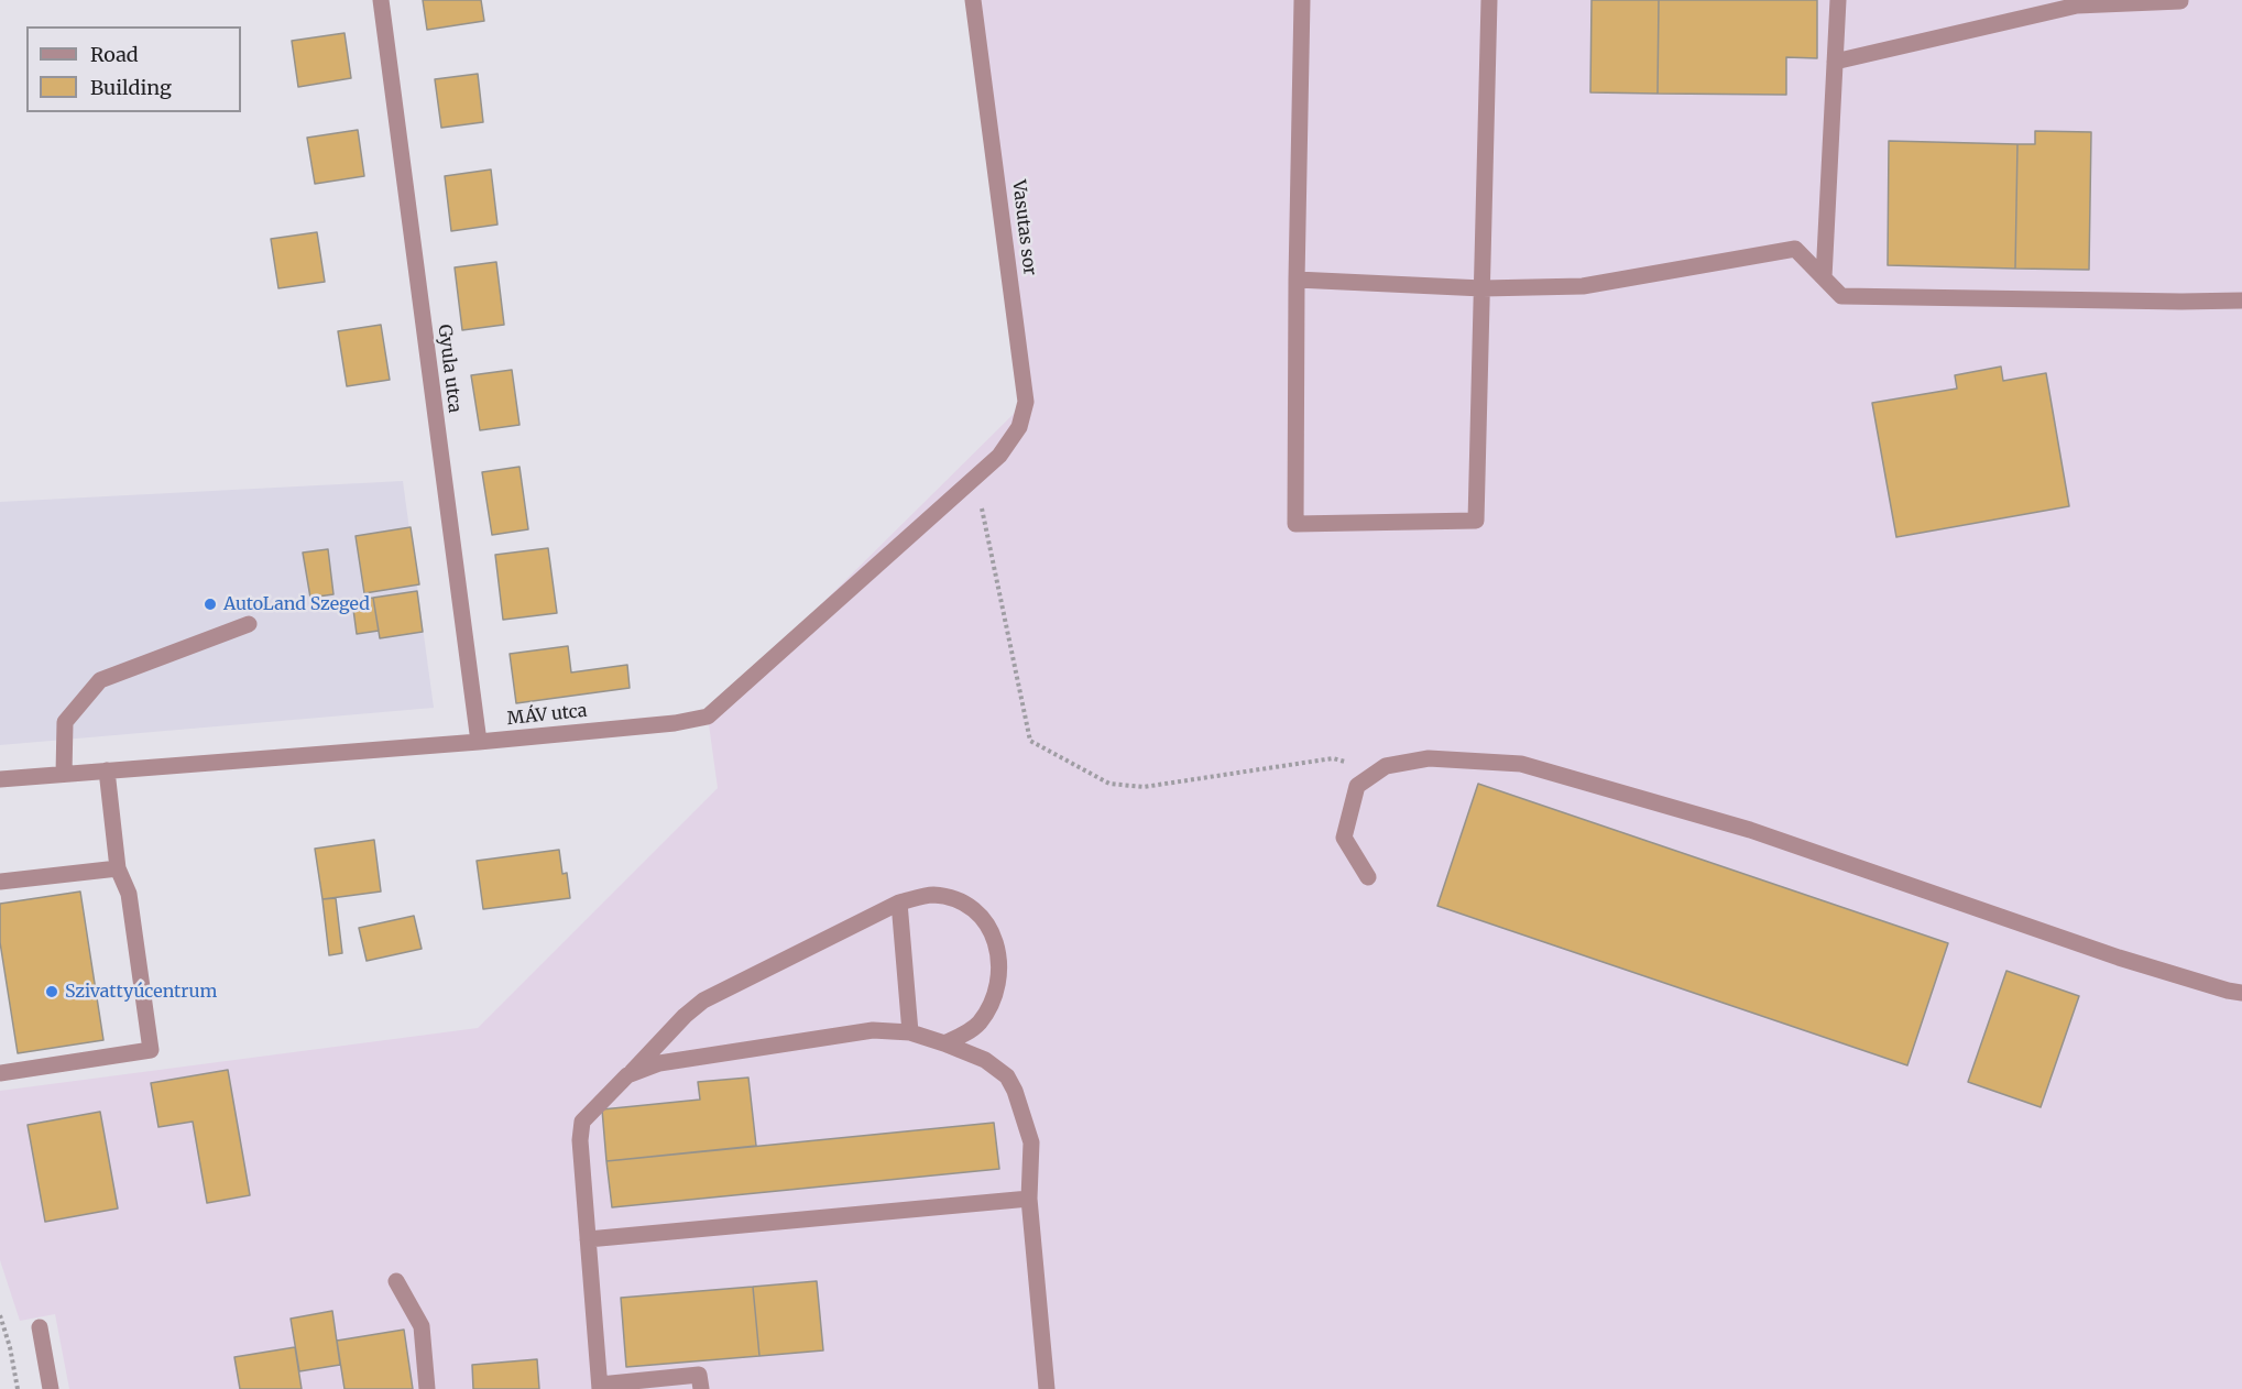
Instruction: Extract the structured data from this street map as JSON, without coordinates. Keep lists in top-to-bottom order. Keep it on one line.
{"streets":{"street":["Vasutas sor","Gyula utca","MÁV utca"]},"crossings":[["Vasutas sor","MÁV utca"],["Gyula utca","MÁV utca"]],"places":["AutoLand Szeged","Szivattyúcentrum"],"legend":["Road","Building"]}
